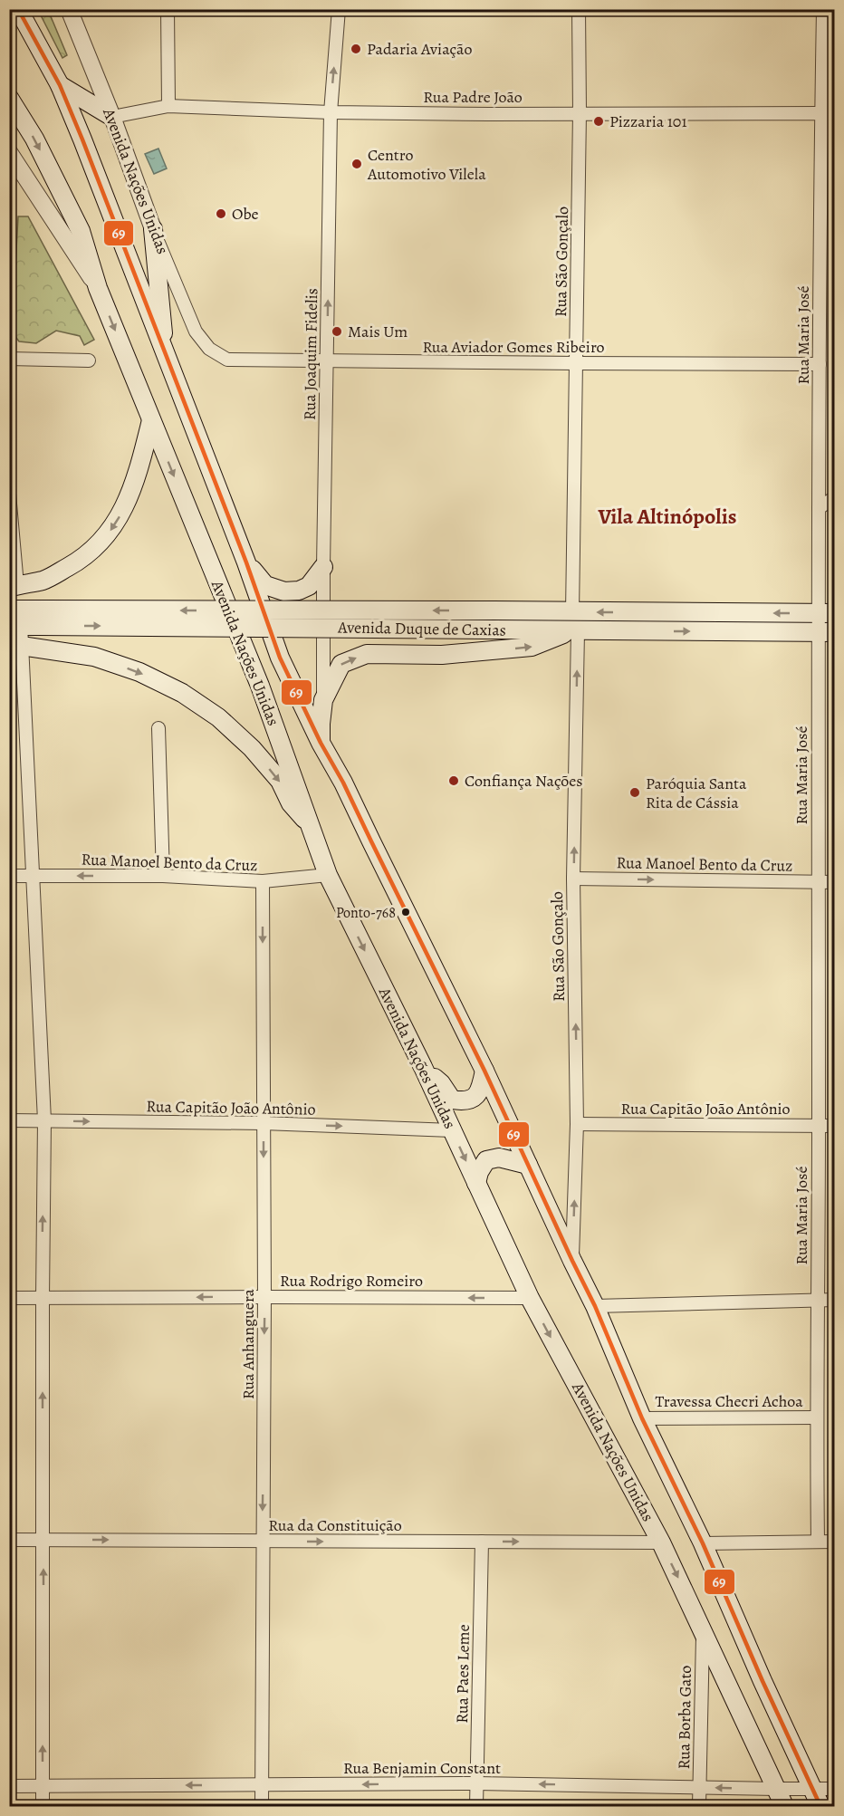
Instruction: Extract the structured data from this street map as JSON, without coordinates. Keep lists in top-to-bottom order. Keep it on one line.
{"streets":{"main road":["Avenida Nações Unidas","Avenida Duque de Caxias"],"street":["Rua Padre João","Rua São Gonçalo","Rua Maria José","Rua Aviador Gomes Ribeiro","Rua Joaquim Fidelis","Rua Manoel Bento da Cruz","Rua Capitão João Antônio","Rua Rodrigo Romeiro","Rua Anhanguera","Travessa Checri Achoa","Rua da Constituição","Rua Paes Leme","Rua Borba Gato","Rua Benjamin Constant"]},"crossings":[["Rua Padre João","Avenida Nações Unidas"],["Rua Padre João","Rua São Gonçalo"],["Rua Padre João","Rua Maria José"],["Rua Padre João","Rua Joaquim Fidelis"],["Avenida Nações Unidas","Rua São Gonçalo"],["Avenida Nações Unidas","Rua Aviador Gomes Ribeiro"],["Avenida Nações Unidas","Rua Manoel Bento da Cruz"],["Avenida Nações Unidas","Rua Capitão João Antônio"],["Avenida Nações Unidas","Rua Rodrigo Romeiro"],["Avenida Nações Unidas","Travessa Checri Achoa"],["Avenida Nações Unidas","Rua da Constituição"],["Avenida Nações Unidas","Rua Borba Gato"],["Avenida Nações Unidas","Rua Benjamin Constant"],["Rua São Gonçalo","Rua Aviador Gomes Ribeiro"],["Rua São Gonçalo","Avenida Duque de Caxias"],["Rua São Gonçalo","Rua Manoel Bento da Cruz"],["Rua São Gonçalo","Rua Capitão João Antônio"],["Rua Maria José","Rua Aviador Gomes Ribeiro"],["Rua Maria José","Avenida Duque de Caxias"],["Rua Maria José","Rua Manoel Bento da Cruz"],["Rua Maria José","Rua Capitão João Antônio"],["Rua Maria José","Travessa Checri Achoa"],["Rua Aviador Gomes Ribeiro","Rua Joaquim Fidelis"],["Rua Manoel Bento da Cruz","Rua Anhanguera"],["Rua Capitão João Antônio","Rua Anhanguera"],["Rua Rodrigo Romeiro","Rua Anhanguera"],["Rua Anhanguera","Rua da Constituição"],["Rua Anhanguera","Rua Benjamin Constant"],["Rua da Constituição","Rua Paes Leme"],["Rua Paes Leme","Rua Benjamin Constant"],["Rua Borba Gato","Rua Benjamin Constant"]],"one_way":["Rua São Gonçalo","Rua Joaquim Fidelis","Rua Capitão João Antônio","Rua Rodrigo Romeiro","Rua Anhanguera","Rua da Constituição","Rua Benjamin Constant"],"districts":["Vila Altinópolis"],"places":["Padaria Aviação","Pizzaria 101","Centro Automotivo Vilela","Obe","Mais Um","Confiança Nações","Paróquia Santa Rita de Cássia","Ponto-768"],"lines":["transit line 69"]}
